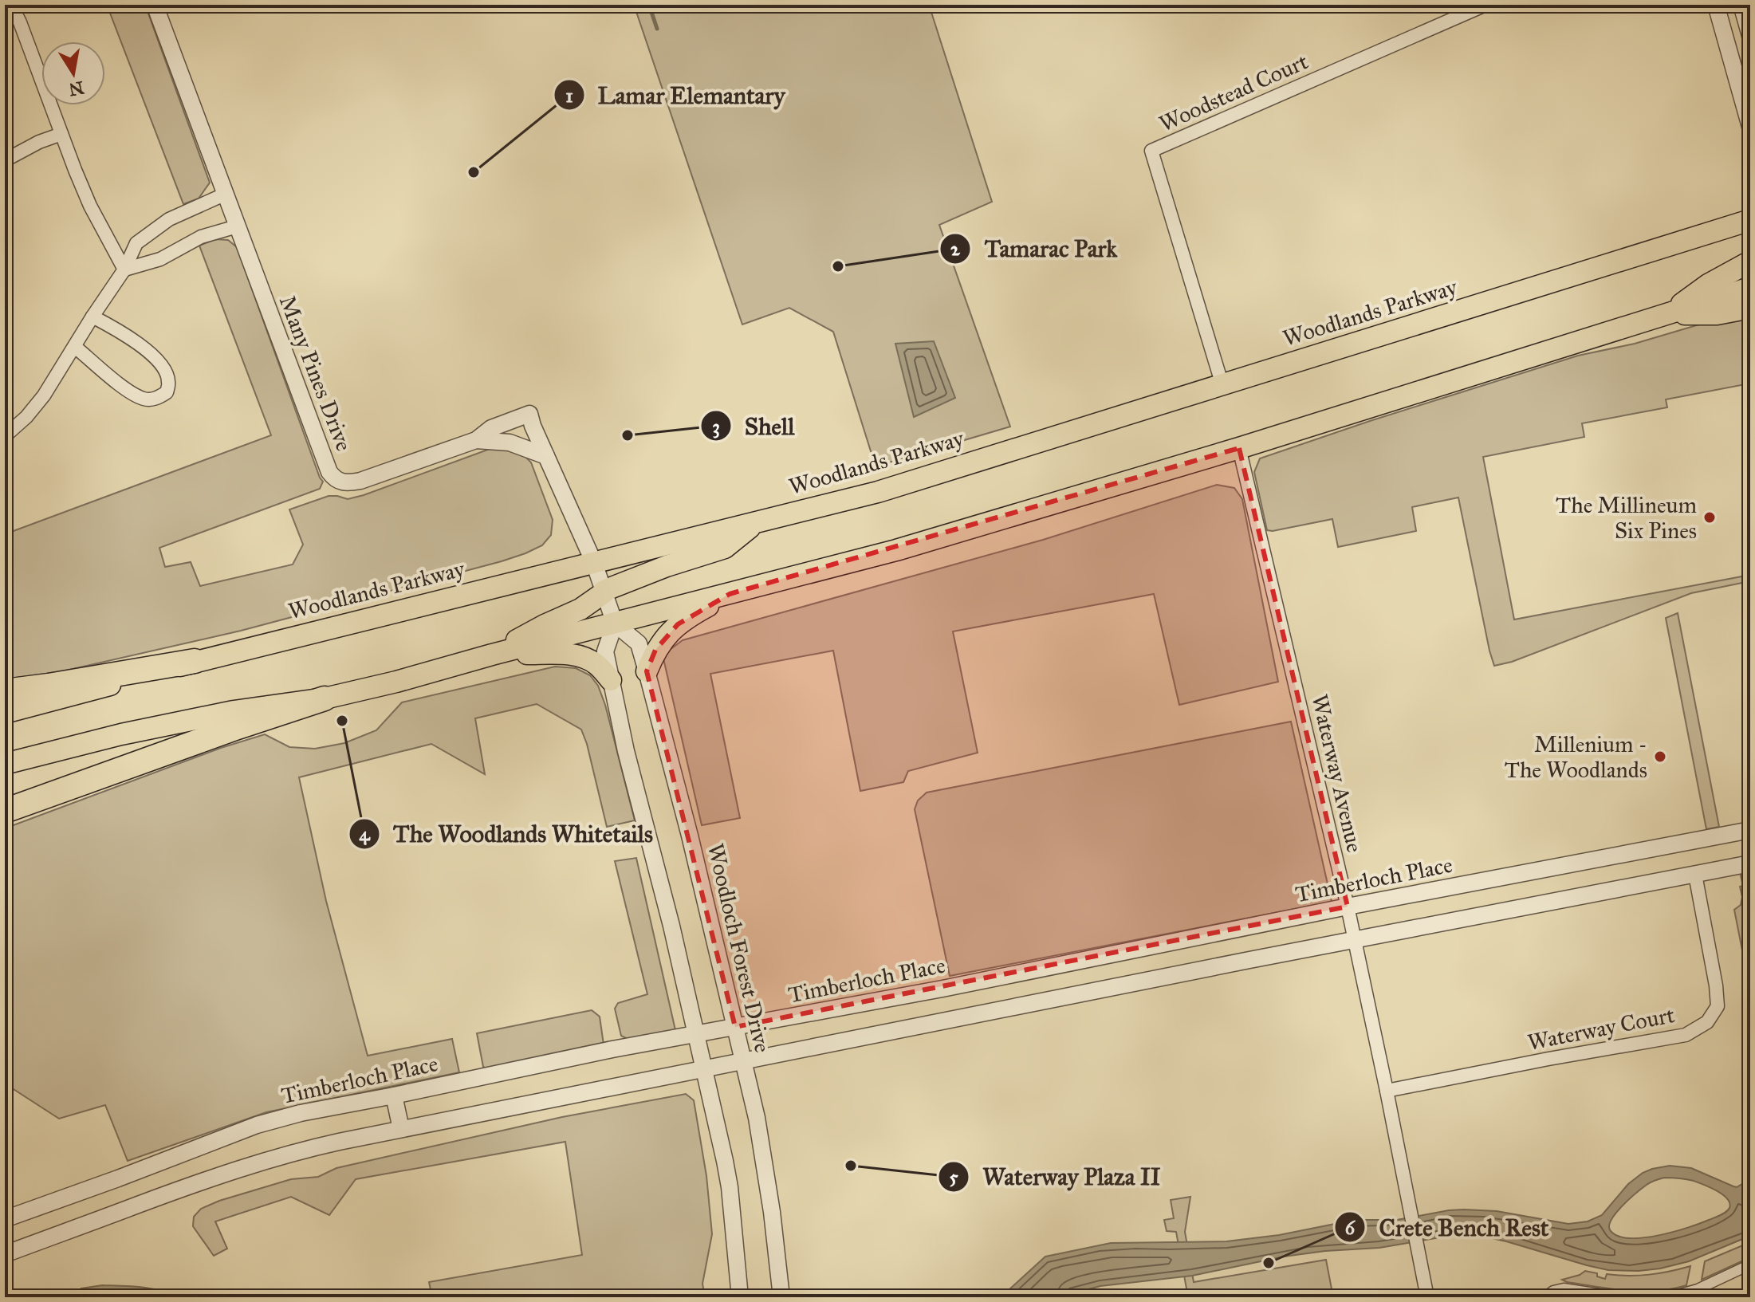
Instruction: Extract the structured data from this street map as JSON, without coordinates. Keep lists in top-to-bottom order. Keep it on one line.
{"streets":{"main road":["Woodlands Parkway"],"street":["Woodstead Court","Many Pines Drive","Waterway Avenue","Timberloch Place","Woodloch Forest Drive","Waterway Court"]},"crossings":[["Woodstead Court","Woodlands Parkway"],["Woodlands Parkway","Many Pines Drive"],["Waterway Avenue","Timberloch Place"],["Waterway Avenue","Waterway Court"],["Timberloch Place","Woodloch Forest Drive"]],"places":["Lamar Elemantary","Tamarac Park","Shell","The Millineum Six Pines","The Woodlands Whitetails","Millenium - The Woodlands","Waterway Plaza II","Crete Bench Rest"],"north":"bottom"}
